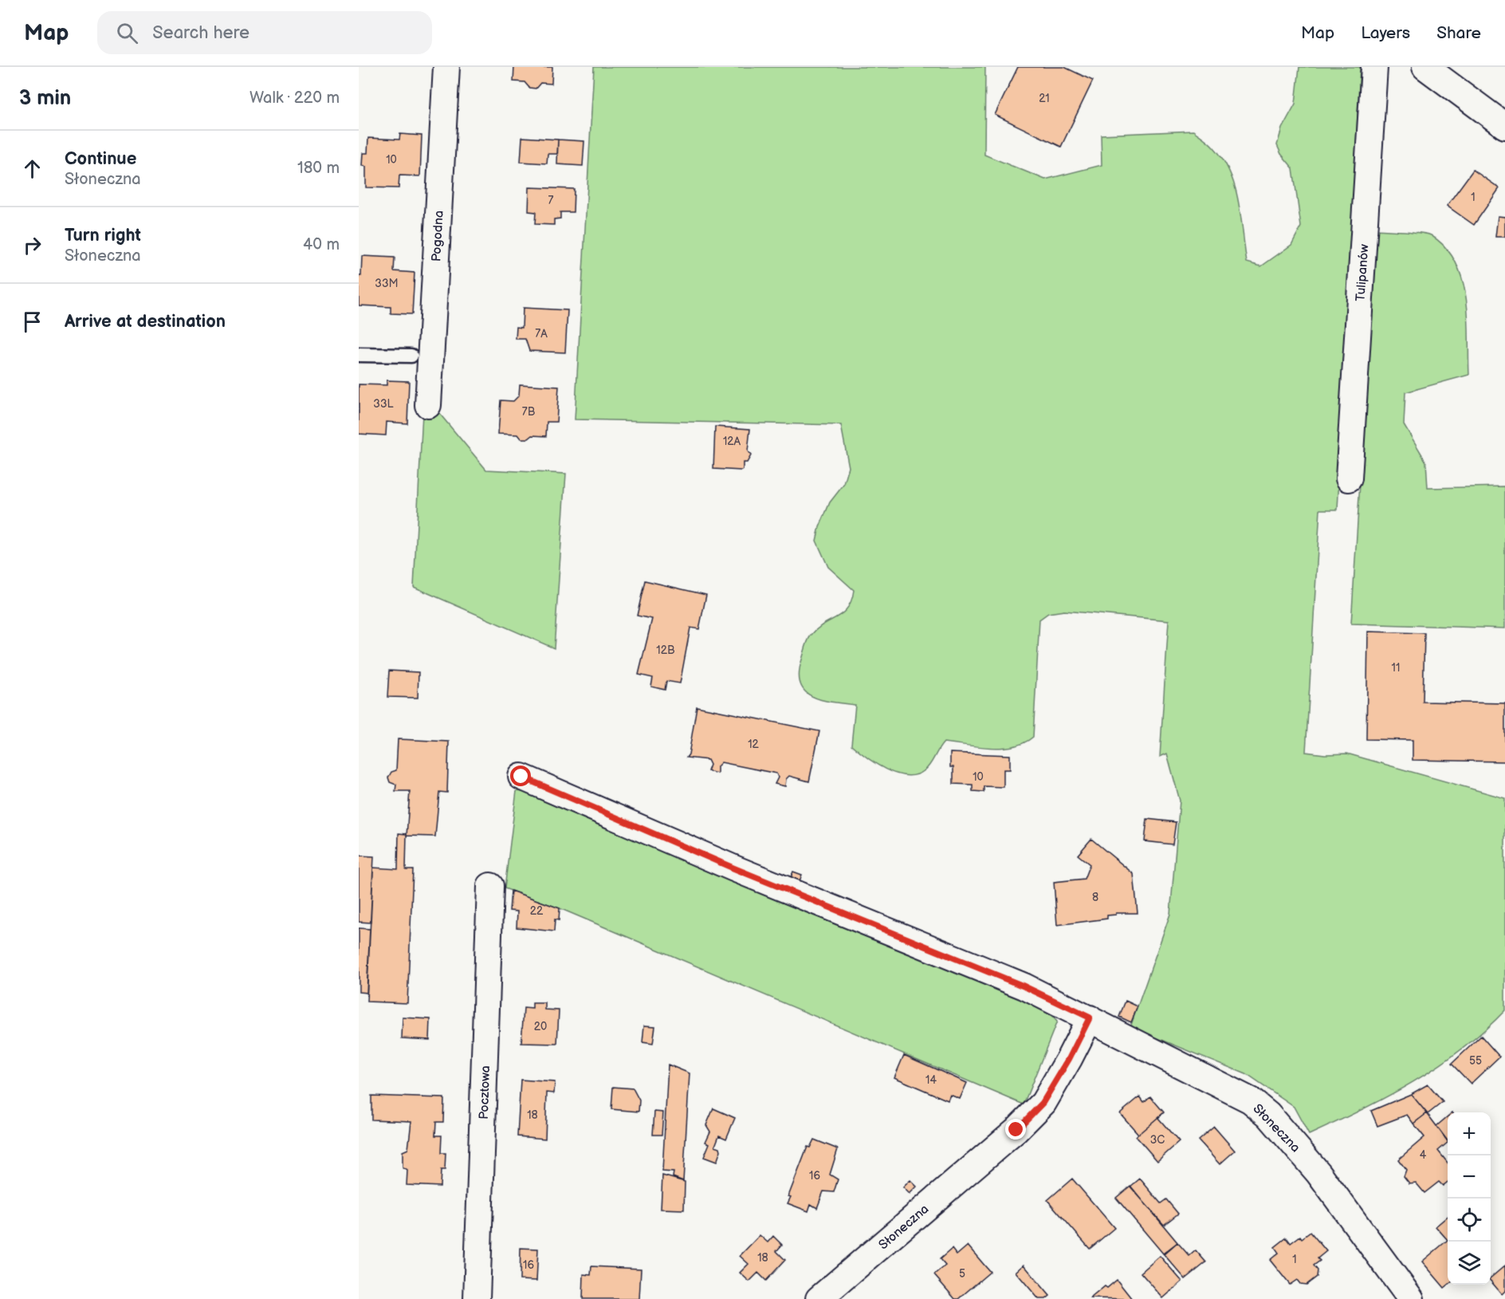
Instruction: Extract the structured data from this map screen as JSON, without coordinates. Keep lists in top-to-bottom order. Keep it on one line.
{"streets":{"street":["Pogodna","Tulipanów","Pocztowa","Słoneczna"]},"house_numbers":["21","10","1","7","33M","7A","33L","7B","12A","12B","11","12","10","8","22","20","55","14","18","3C","4","16","18","1","16","5"],"page":{"header":"Map","search":"Search here","nav":["Map","Layers","Share"],"heading":["3 min","Walk · 220 m"],"list":[["Continue","Słoneczna","180 m"],["Turn right","Słoneczna","40 m"],"Arrive at destination"],"map_buttons":["+","−"]}}
